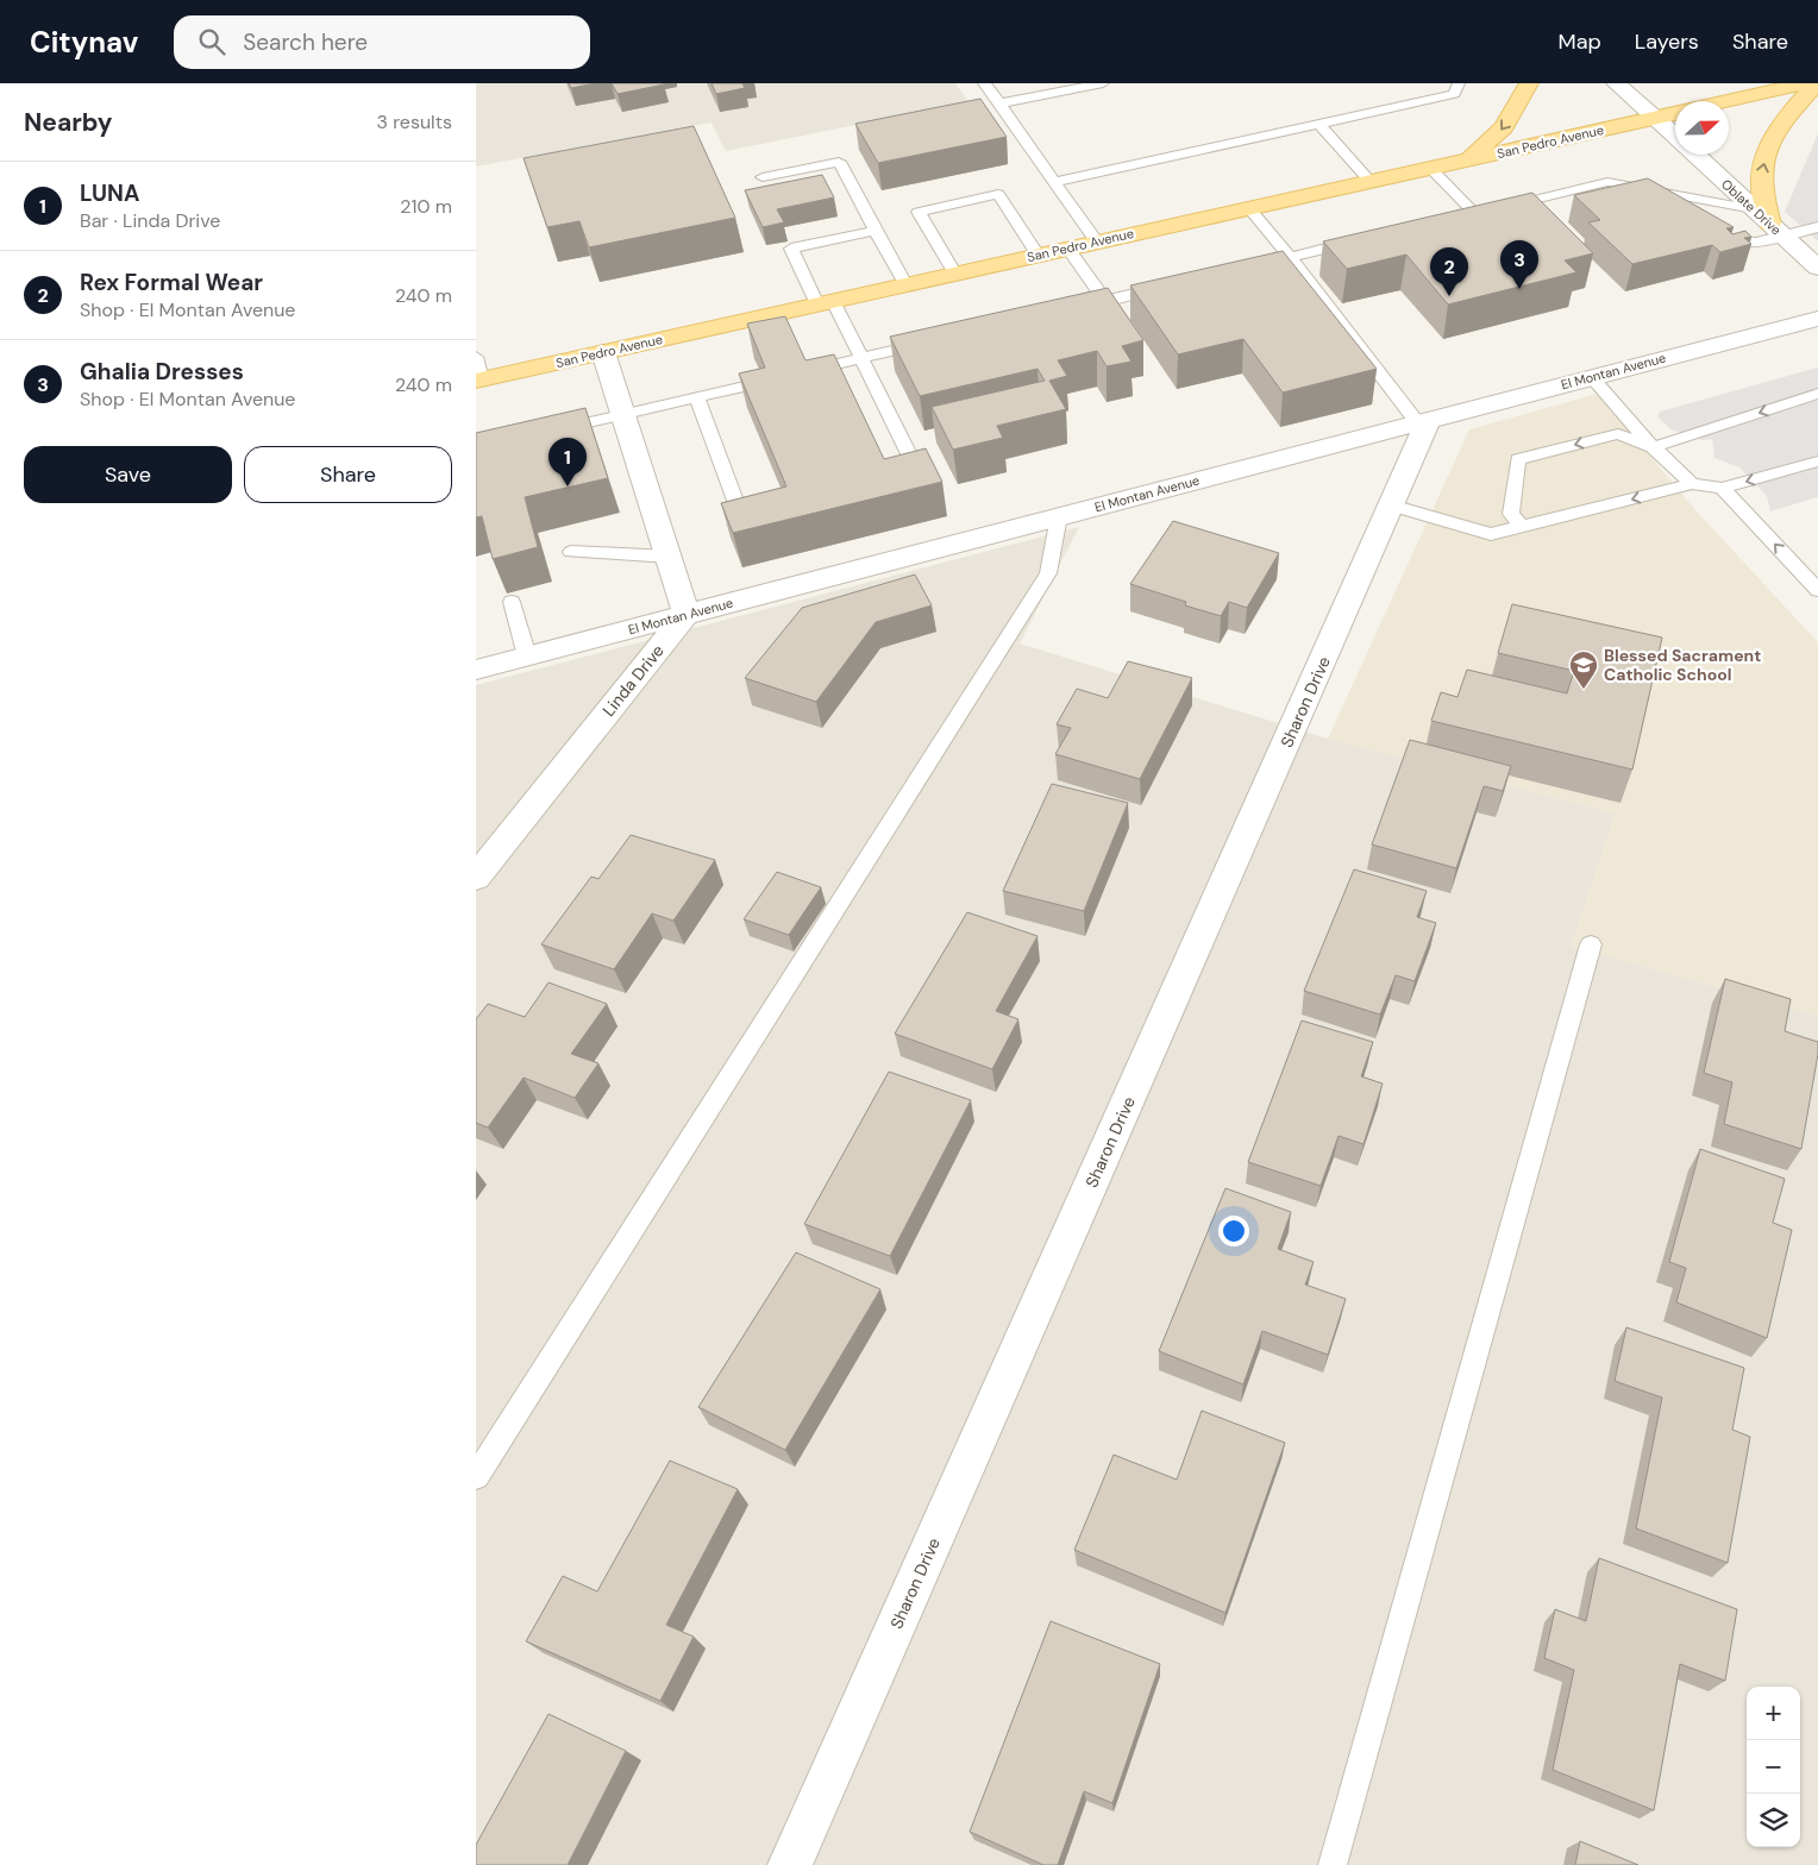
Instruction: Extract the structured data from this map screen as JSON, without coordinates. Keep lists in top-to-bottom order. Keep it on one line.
{"streets":{"main road":["San Pedro Avenue"],"street":["Oblate Drive","El Montan Avenue","Linda Drive","Sharon Drive"]},"crossings":[["San Pedro Avenue","Oblate Drive"],["El Montan Avenue","Linda Drive"],["El Montan Avenue","Sharon Drive"]],"places":{"school or university":["Blessed Sacrament Catholic School"]},"north":"right","page":{"header":"Citynav","search":"Search here","nav":["Map","Layers","Share"],"heading":["Nearby","3 results"],"list":[{"mark":"1","name":"LUNA","note":"Bar · Linda Drive","value":"210 m"},{"mark":"2","name":"Rex Formal Wear","note":"Shop · El Montan Avenue","value":"240 m"},{"mark":"3","name":"Ghalia Dresses","note":"Shop · El Montan Avenue","value":"240 m"}],"pins":["3","2","1"],"buttons":["Save","Share"],"map_buttons":["+","−"]}}
